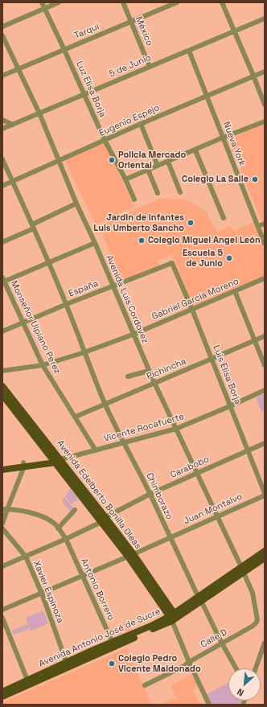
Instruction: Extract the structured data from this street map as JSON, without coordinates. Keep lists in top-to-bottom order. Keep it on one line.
{"streets":{"main road":["Avenida Edelberto Bonilla Oleas","Avenida Antonio José de Sucre"],"street":["Tarqui","México","5 de Junio","Luz Elisa Borja","Eugenio Espejo","Nueva York","España","Avenida Luis Cordovez","Gabriel García Moreno","Monseñor Ulpiano Perez","Pichincha","Luis Elisa Borja","Vicente Rocafuerte","Carabobo","Chimborazo","Juan Montalvo","Antonio Borrero","Xavier Espinoza","Calle D"]},"crossings":[["Tarqui","México"],["Tarqui","Luz Elisa Borja"],["Tarqui","Avenida Luis Cordovez"],["México","5 de Junio"],["5 de Junio","Luz Elisa Borja"],["5 de Junio","Nueva York"],["5 de Junio","Avenida Luis Cordovez"],["Luz Elisa Borja","Eugenio Espejo"],["Eugenio Espejo","Nueva York"],["Eugenio Espejo","Avenida Luis Cordovez"],["Eugenio Espejo","Chimborazo"],["España","Avenida Luis Cordovez"],["España","Monseñor Ulpiano Perez"],["España","Luis Elisa Borja"],["España","Chimborazo"],["Avenida Luis Cordovez","Gabriel García Moreno"],["Avenida Luis Cordovez","Pichincha"],["Avenida Luis Cordovez","Vicente Rocafuerte"],["Avenida Luis Cordovez","Carabobo"],["Avenida Luis Cordovez","Juan Montalvo"],["Avenida Luis Cordovez","Avenida Antonio José de Sucre"],["Avenida Luis Cordovez","Calle D"],["Gabriel García Moreno","Monseñor Ulpiano Perez"],["Gabriel García Moreno","Luis Elisa Borja"],["Gabriel García Moreno","Chimborazo"],["Monseñor Ulpiano Perez","Pichincha"],["Monseñor Ulpiano Perez","Vicente Rocafuerte"],["Pichincha","Luis Elisa Borja"],["Pichincha","Chimborazo"],["Luis Elisa Borja","Vicente Rocafuerte"],["Luis Elisa Borja","Carabobo"],["Luis Elisa Borja","Juan Montalvo"],["Vicente Rocafuerte","Avenida Edelberto Bonilla Oleas"],["Vicente Rocafuerte","Chimborazo"],["Carabobo","Avenida Edelberto Bonilla Oleas"],["Carabobo","Chimborazo"],["Carabobo","Antonio Borrero"],["Carabobo","Xavier Espinoza"],["Avenida Edelberto Bonilla Oleas","Juan Montalvo"],["Avenida Edelberto Bonilla Oleas","Avenida Antonio José de Sucre"],["Chimborazo","Juan Montalvo"],["Chimborazo","Avenida Antonio José de Sucre"],["Chimborazo","Calle D"],["Juan Montalvo","Antonio Borrero"],["Juan Montalvo","Xavier Espinoza"],["Antonio Borrero","Avenida Antonio José de Sucre"],["Xavier Espinoza","Avenida Antonio José de Sucre"]],"places":["Policia Mercado Oriental","Colegio La Salle","Jardin de Infantes Luis Umberto Sancho","Colegio Miguel Angel León","Escuela 5 de Junio","Colegio Pedro Vicente Maldonado"],"north":"bottom left"}
